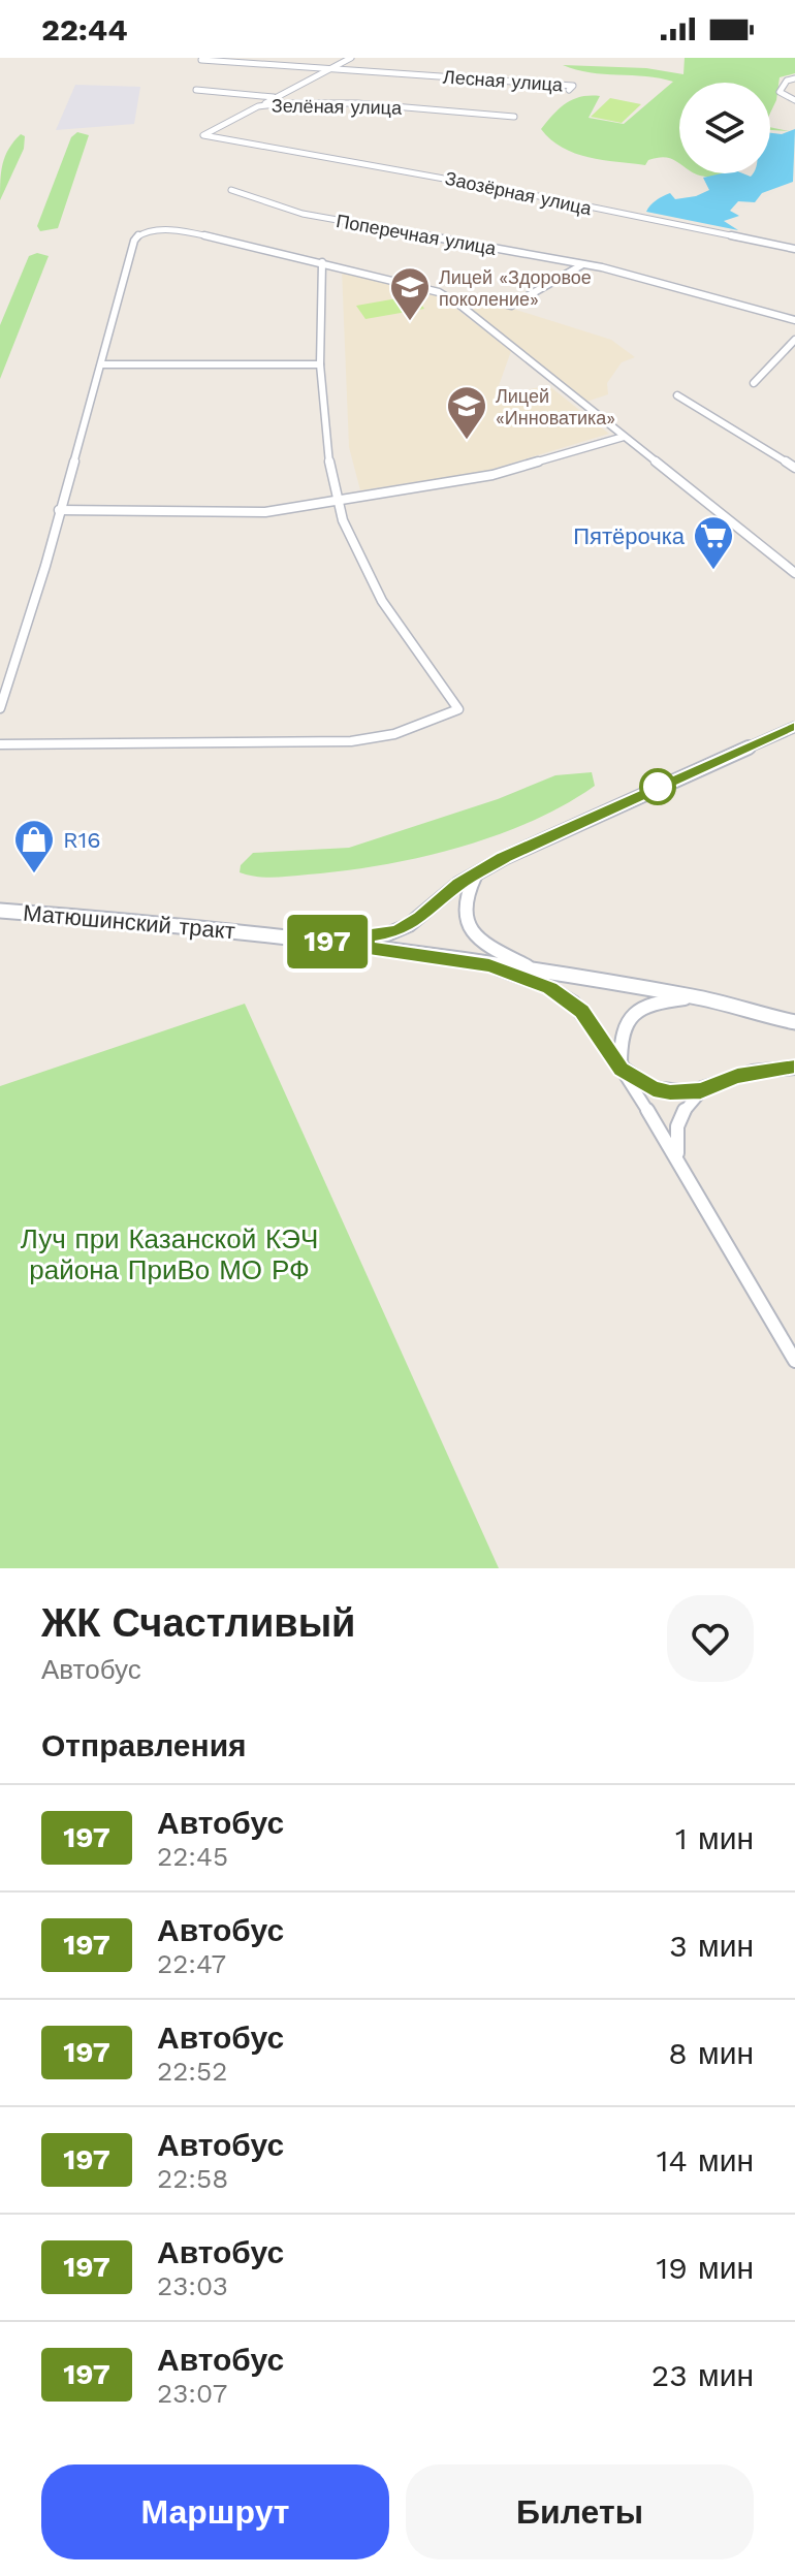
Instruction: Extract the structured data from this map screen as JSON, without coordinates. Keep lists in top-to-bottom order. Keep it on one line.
{"streets":{"main road":["Матюшинский тракт"],"street":["Лесная улица","Зелёная улица","Заозёрная улица","Поперечная улица"]},"crossings":[["Зелёная улица","Заозёрная улица"]],"parks":["Луч при Казанской КЭЧ района ПриВо МО РФ"],"places":{"school or university":["Лицей «Здоровое поколение»","Лицей «Инноватика»"],"supermarket":["Пятёрочка"],"shop":["R16"]},"lines":["bus line 197"],"page":{"status":"22:44","on_map":"197","heading":[["ЖК Счастливый","Автобус"],"Отправления"],"list":[{"mark":"197","name":"Автобус","note":"22:45","value":"1 мин"},{"mark":"197","name":"Автобус","note":"22:47","value":"3 мин"},{"mark":"197","name":"Автобус","note":"22:52","value":"8 мин"},{"mark":"197","name":"Автобус","note":"22:58","value":"14 мин"},{"mark":"197","name":"Автобус","note":"23:03","value":"19 мин"},{"mark":"197","name":"Автобус","note":"23:07","value":"23 мин"}],"buttons":["Маршрут","Билеты"]}}
